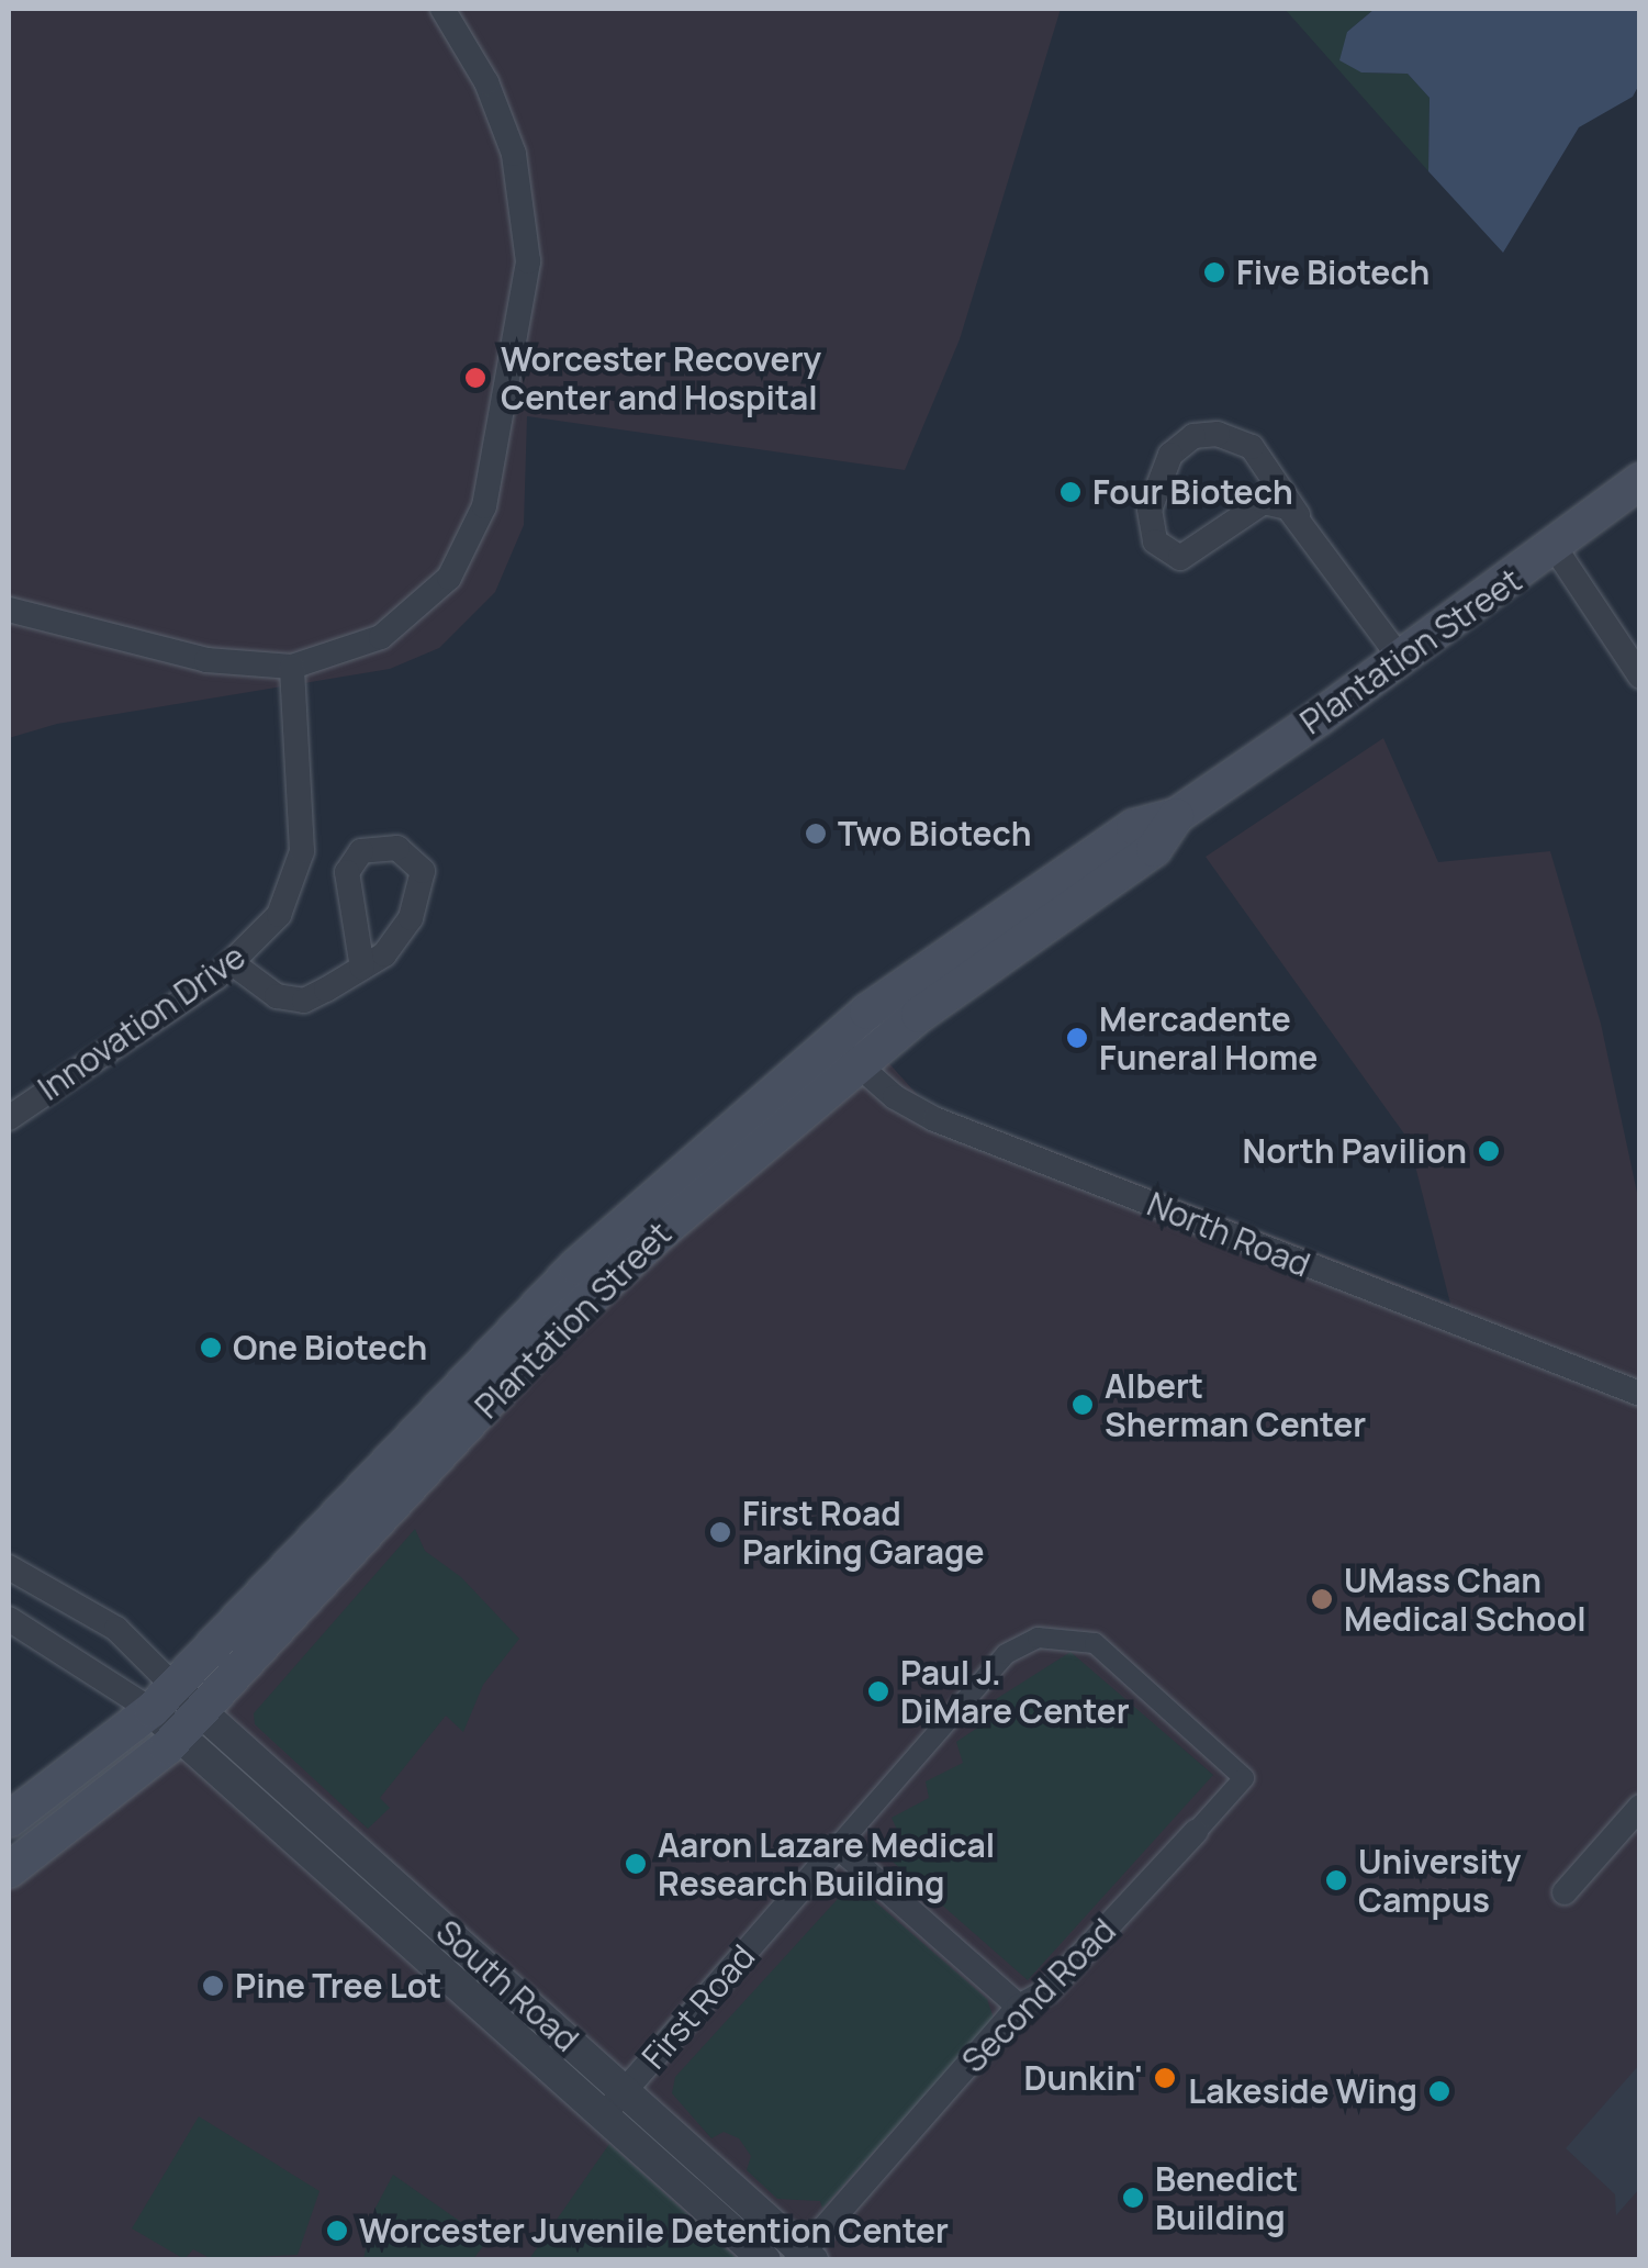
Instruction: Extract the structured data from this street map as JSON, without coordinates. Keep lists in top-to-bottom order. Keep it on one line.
{"streets":{"main road":["Plantation Street"],"street":["Innovation Drive","North Road","South Road","Second Road","First Road"]},"crossings":[["Plantation Street","North Road"],["Plantation Street","South Road"],["South Road","Second Road"],["South Road","First Road"]],"places":["Five Biotech","Worcester Recovery Center and Hospital","Four Biotech","Two Biotech","Mercadente Funeral Home","North Pavilion","One Biotech","Albert Sherman Center","First Road Parking Garage","UMass Chan Medical School","Paul J. DiMare Center","Aaron Lazare Medical Research Building","University Campus","Pine Tree Lot","Dunkin'","Lakeside Wing","Benedict Building","Worcester Juvenile Detention Center"]}
